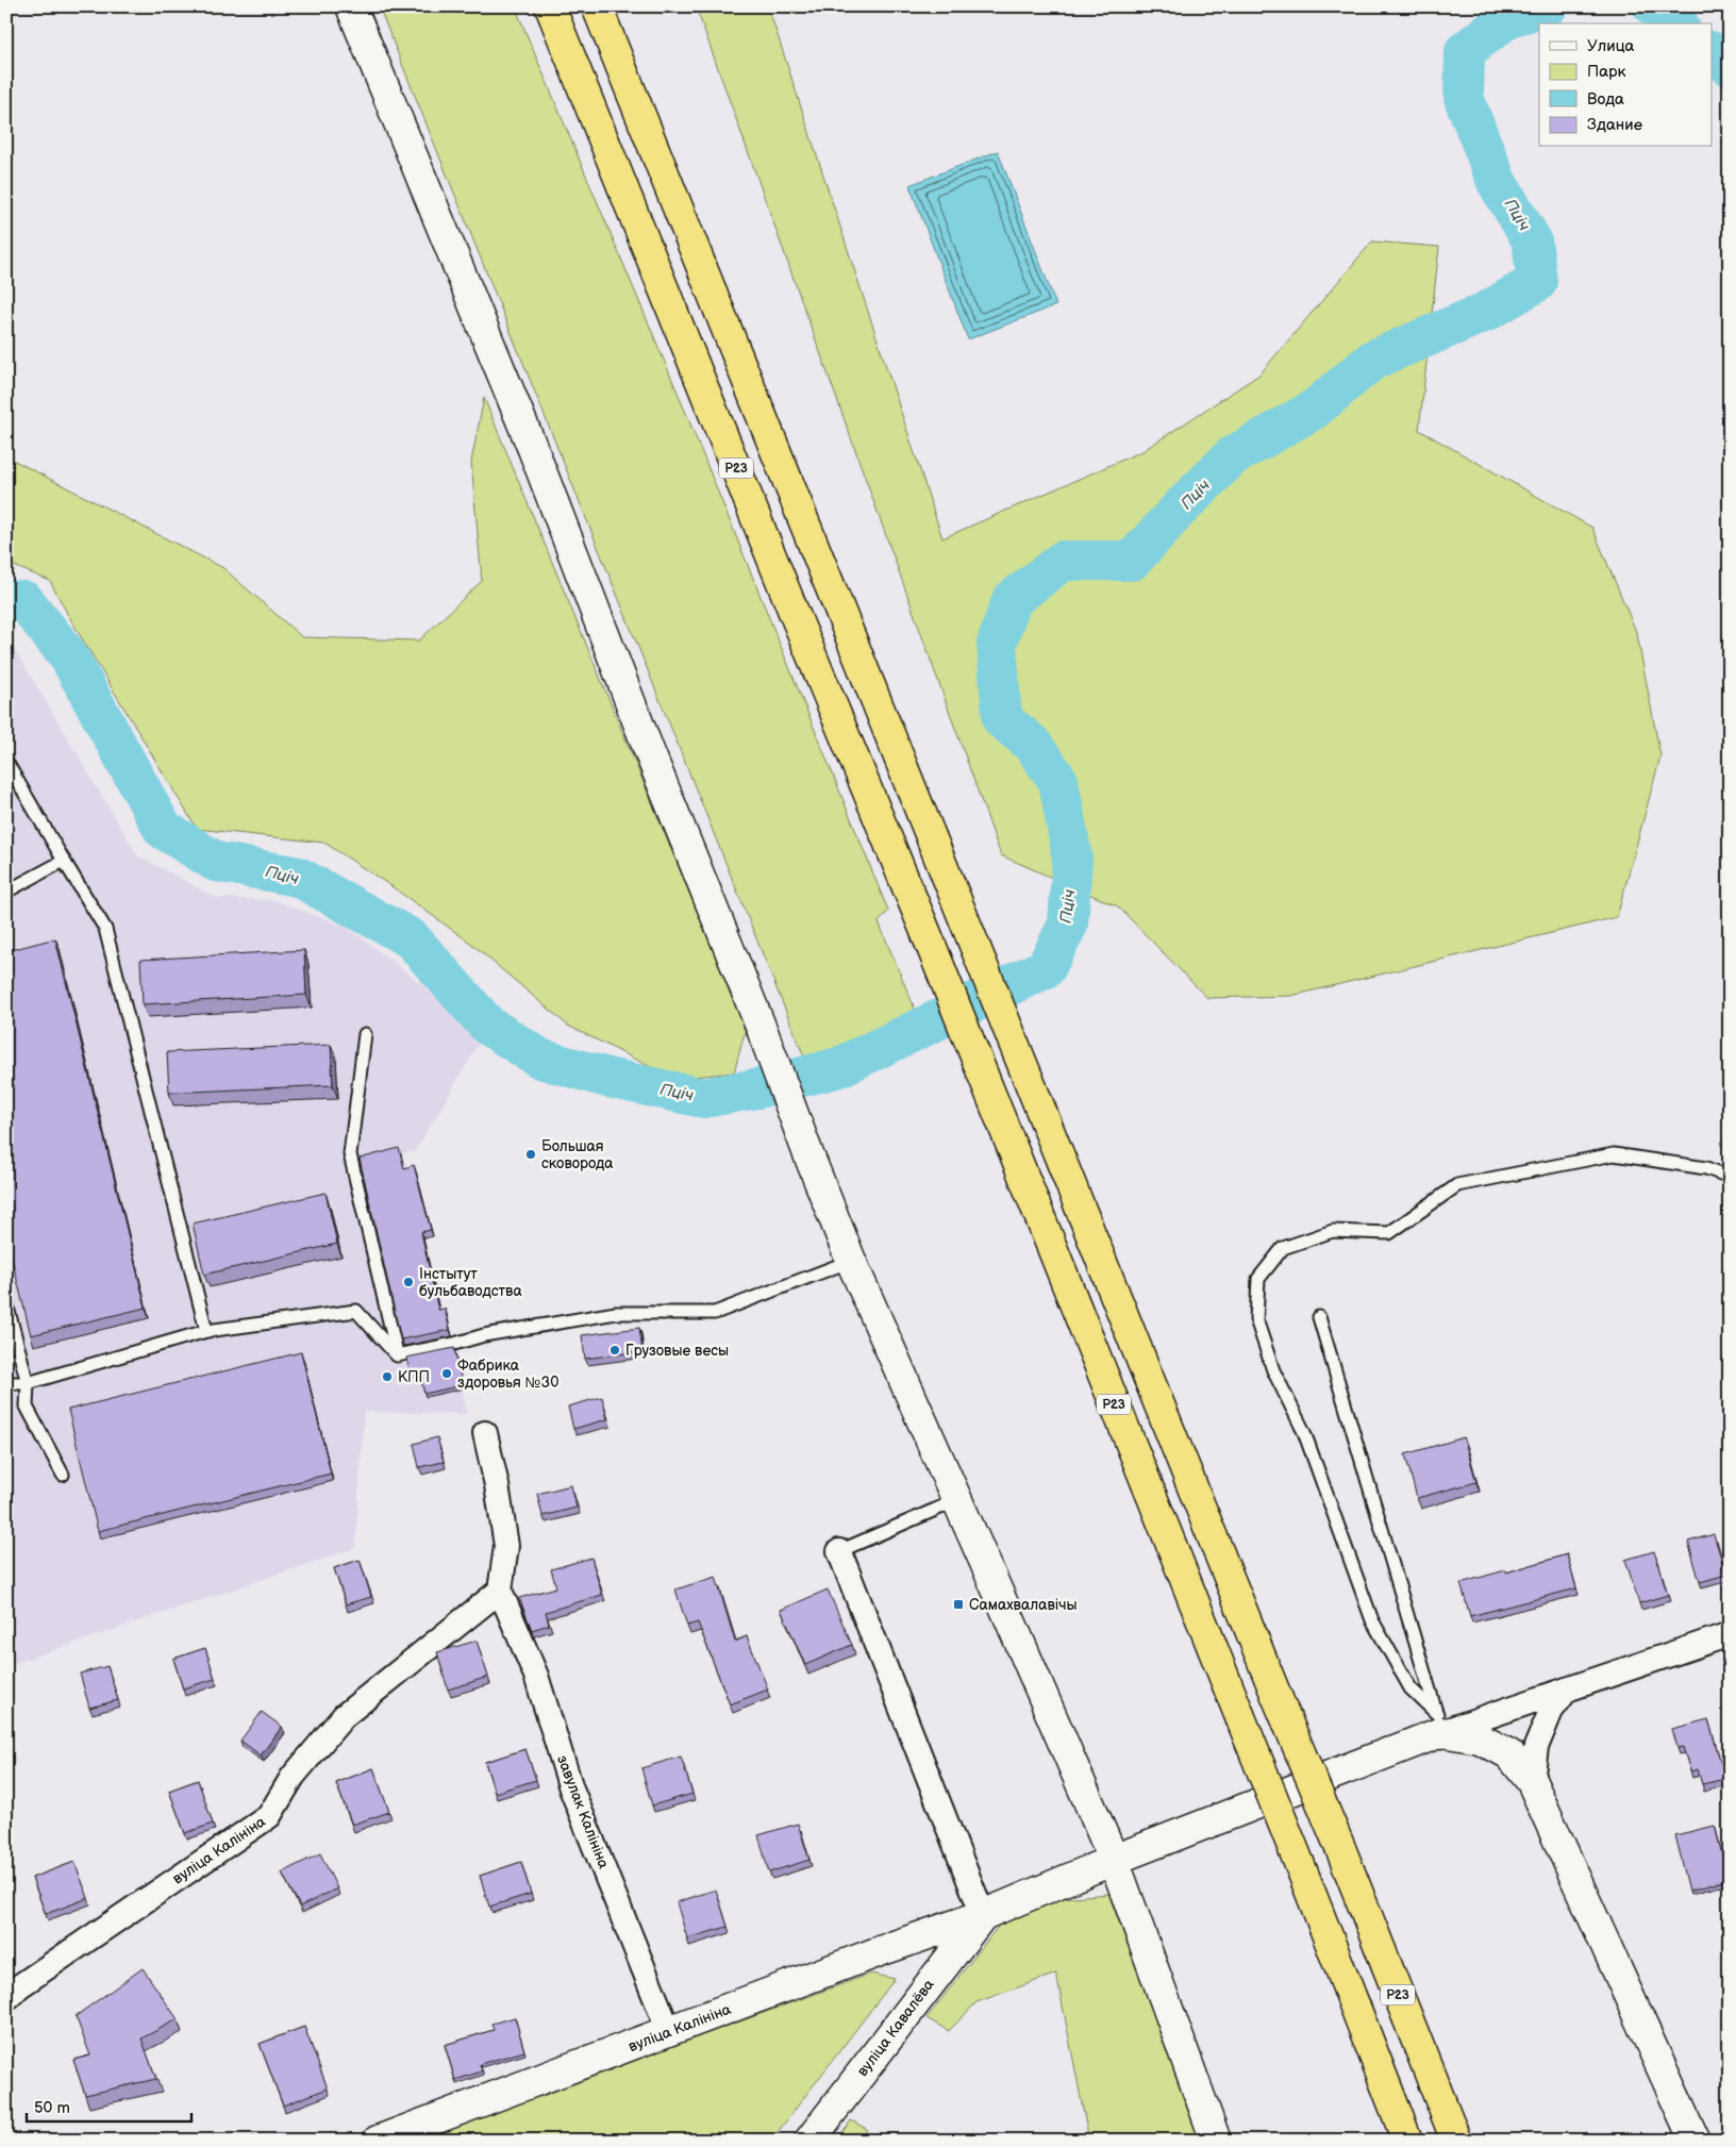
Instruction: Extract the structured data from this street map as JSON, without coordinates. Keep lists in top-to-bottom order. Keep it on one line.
{"streets":{"highway":["Р23"],"street":["завулак Калініна","вуліца Калініна","вуліца Кавалёва"]},"crossings":[["завулак Калініна","вуліца Калініна"],["вуліца Калініна","вуліца Кавалёва"]],"water":["Пціч"],"places":{"other":["Большая сковорода","Інстытут бульбаводства","Грузовые весы","Фабрика здоровья №30","КПП"],"transit":["Самахвалавічы"]},"legend":["Улица","Парк","Вода","Здание"],"scale_bar":"50 m"}
